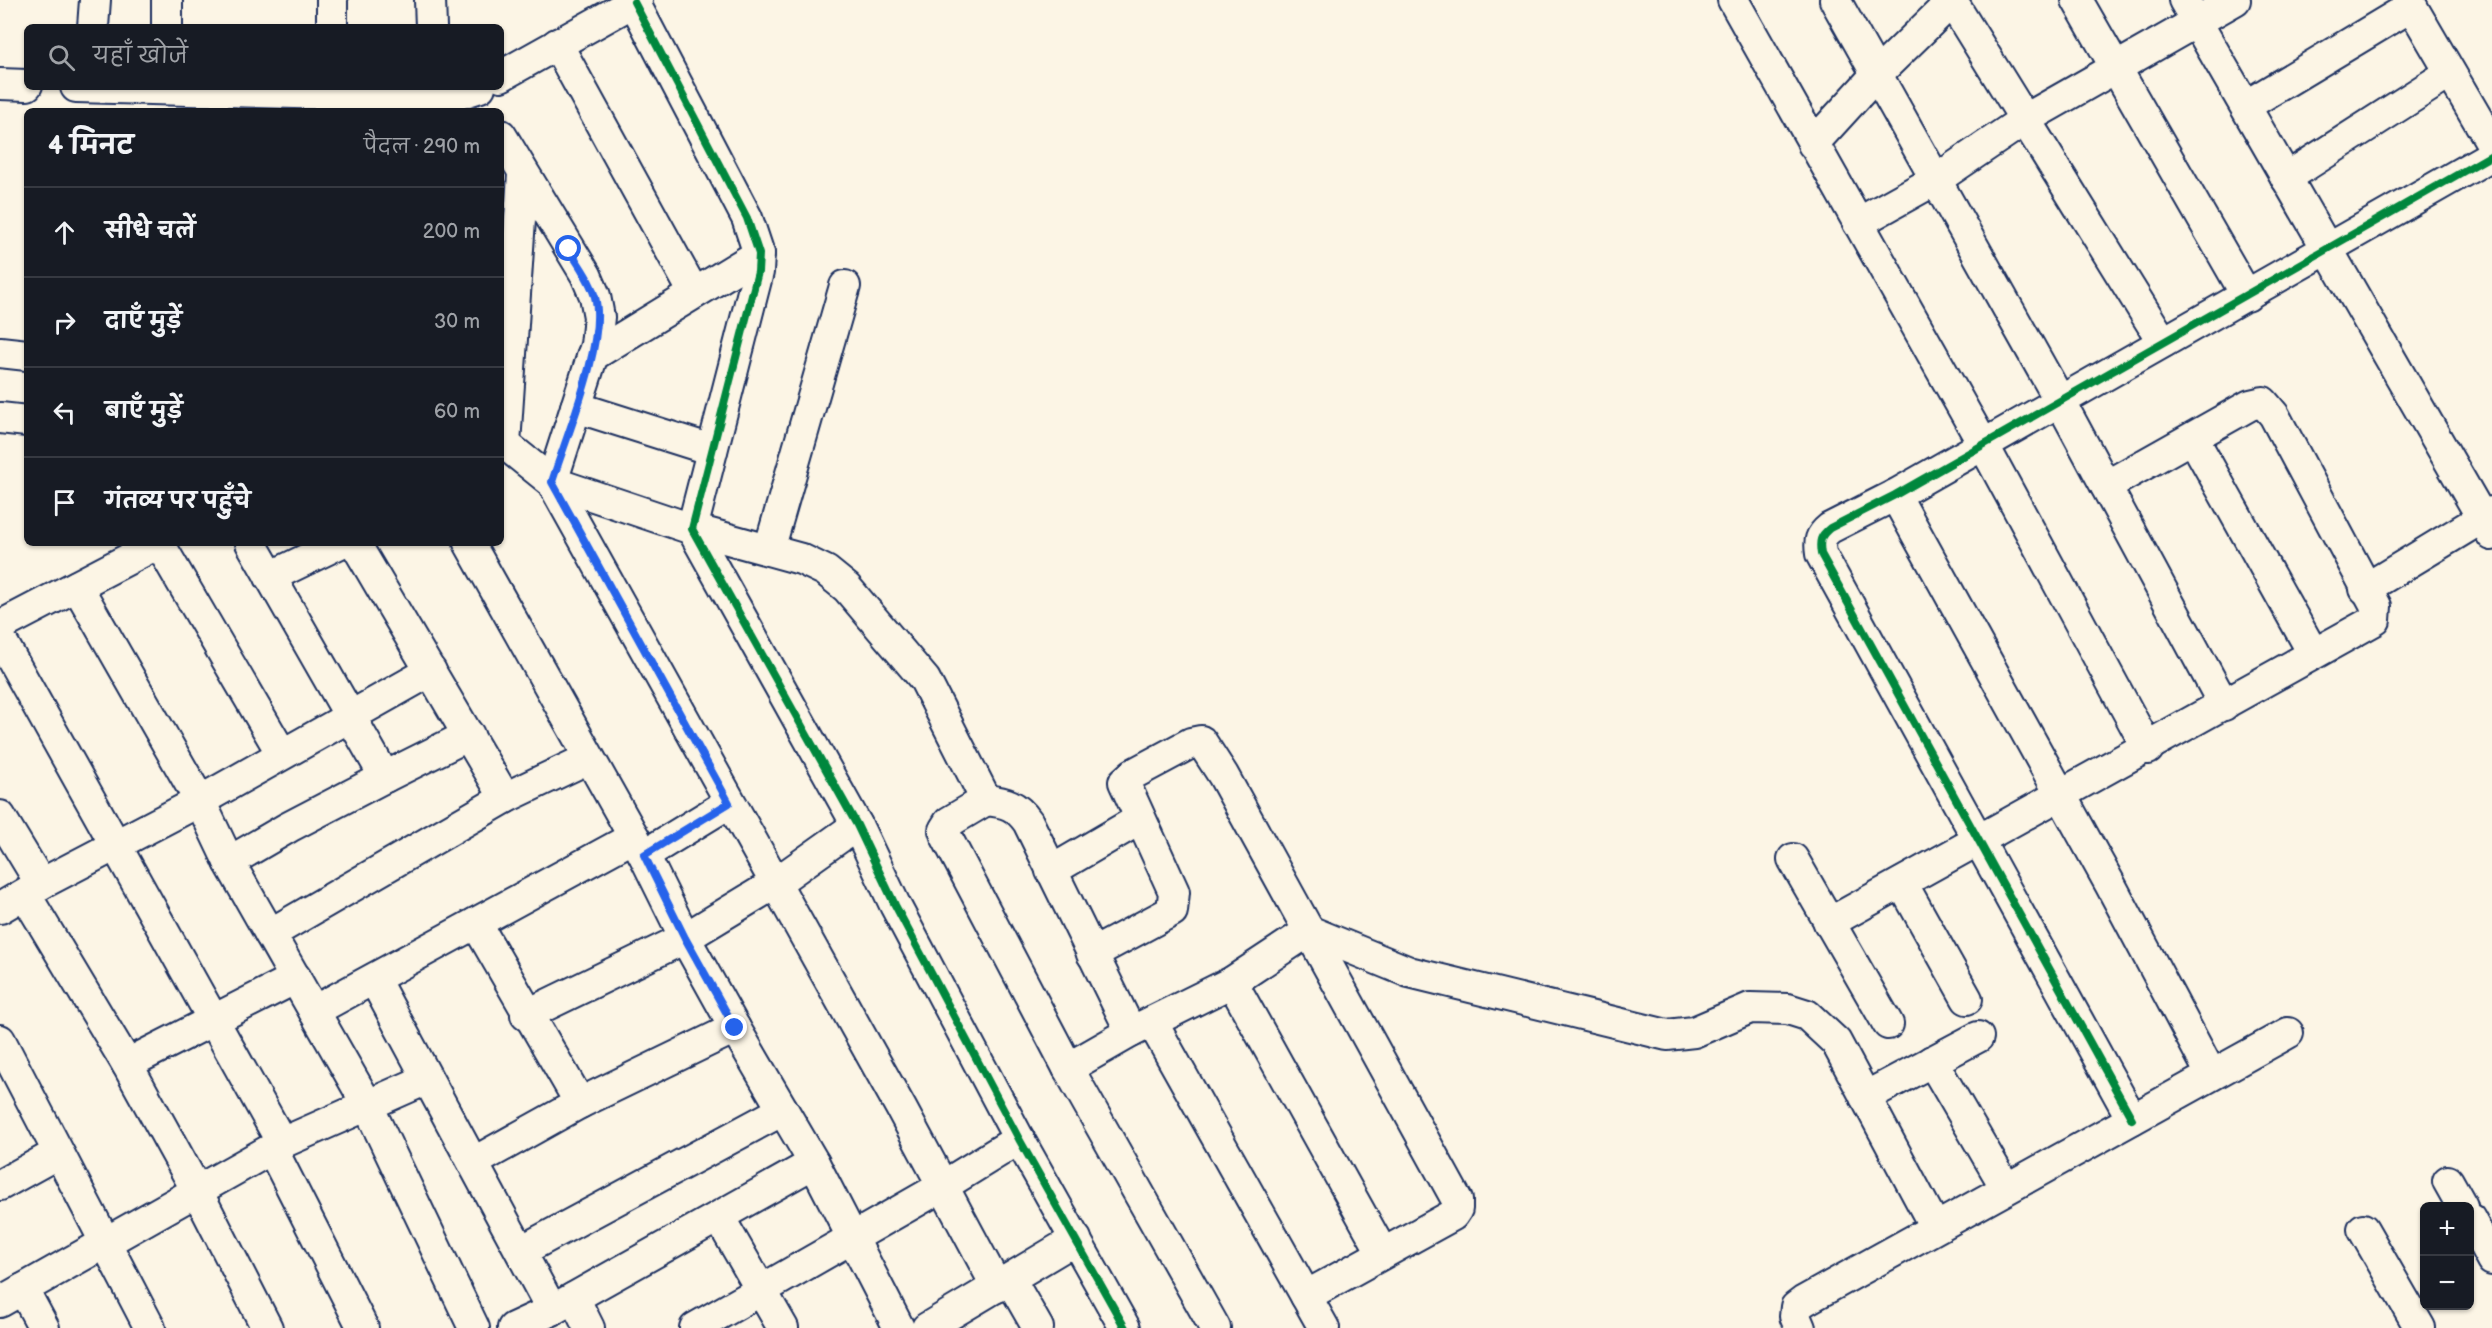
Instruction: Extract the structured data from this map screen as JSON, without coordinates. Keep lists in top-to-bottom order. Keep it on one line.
{"page":{"search":"यहाँ खोजें","heading":["4 मिनट","पैदल · 290 m"],"list":[["सीधे चलें","200 m"],["दाएँ मुड़ें","30 m"],["बाएँ मुड़ें","60 m"],"गंतव्य पर पहुँचे"],"map_buttons":["+","−"]}}
